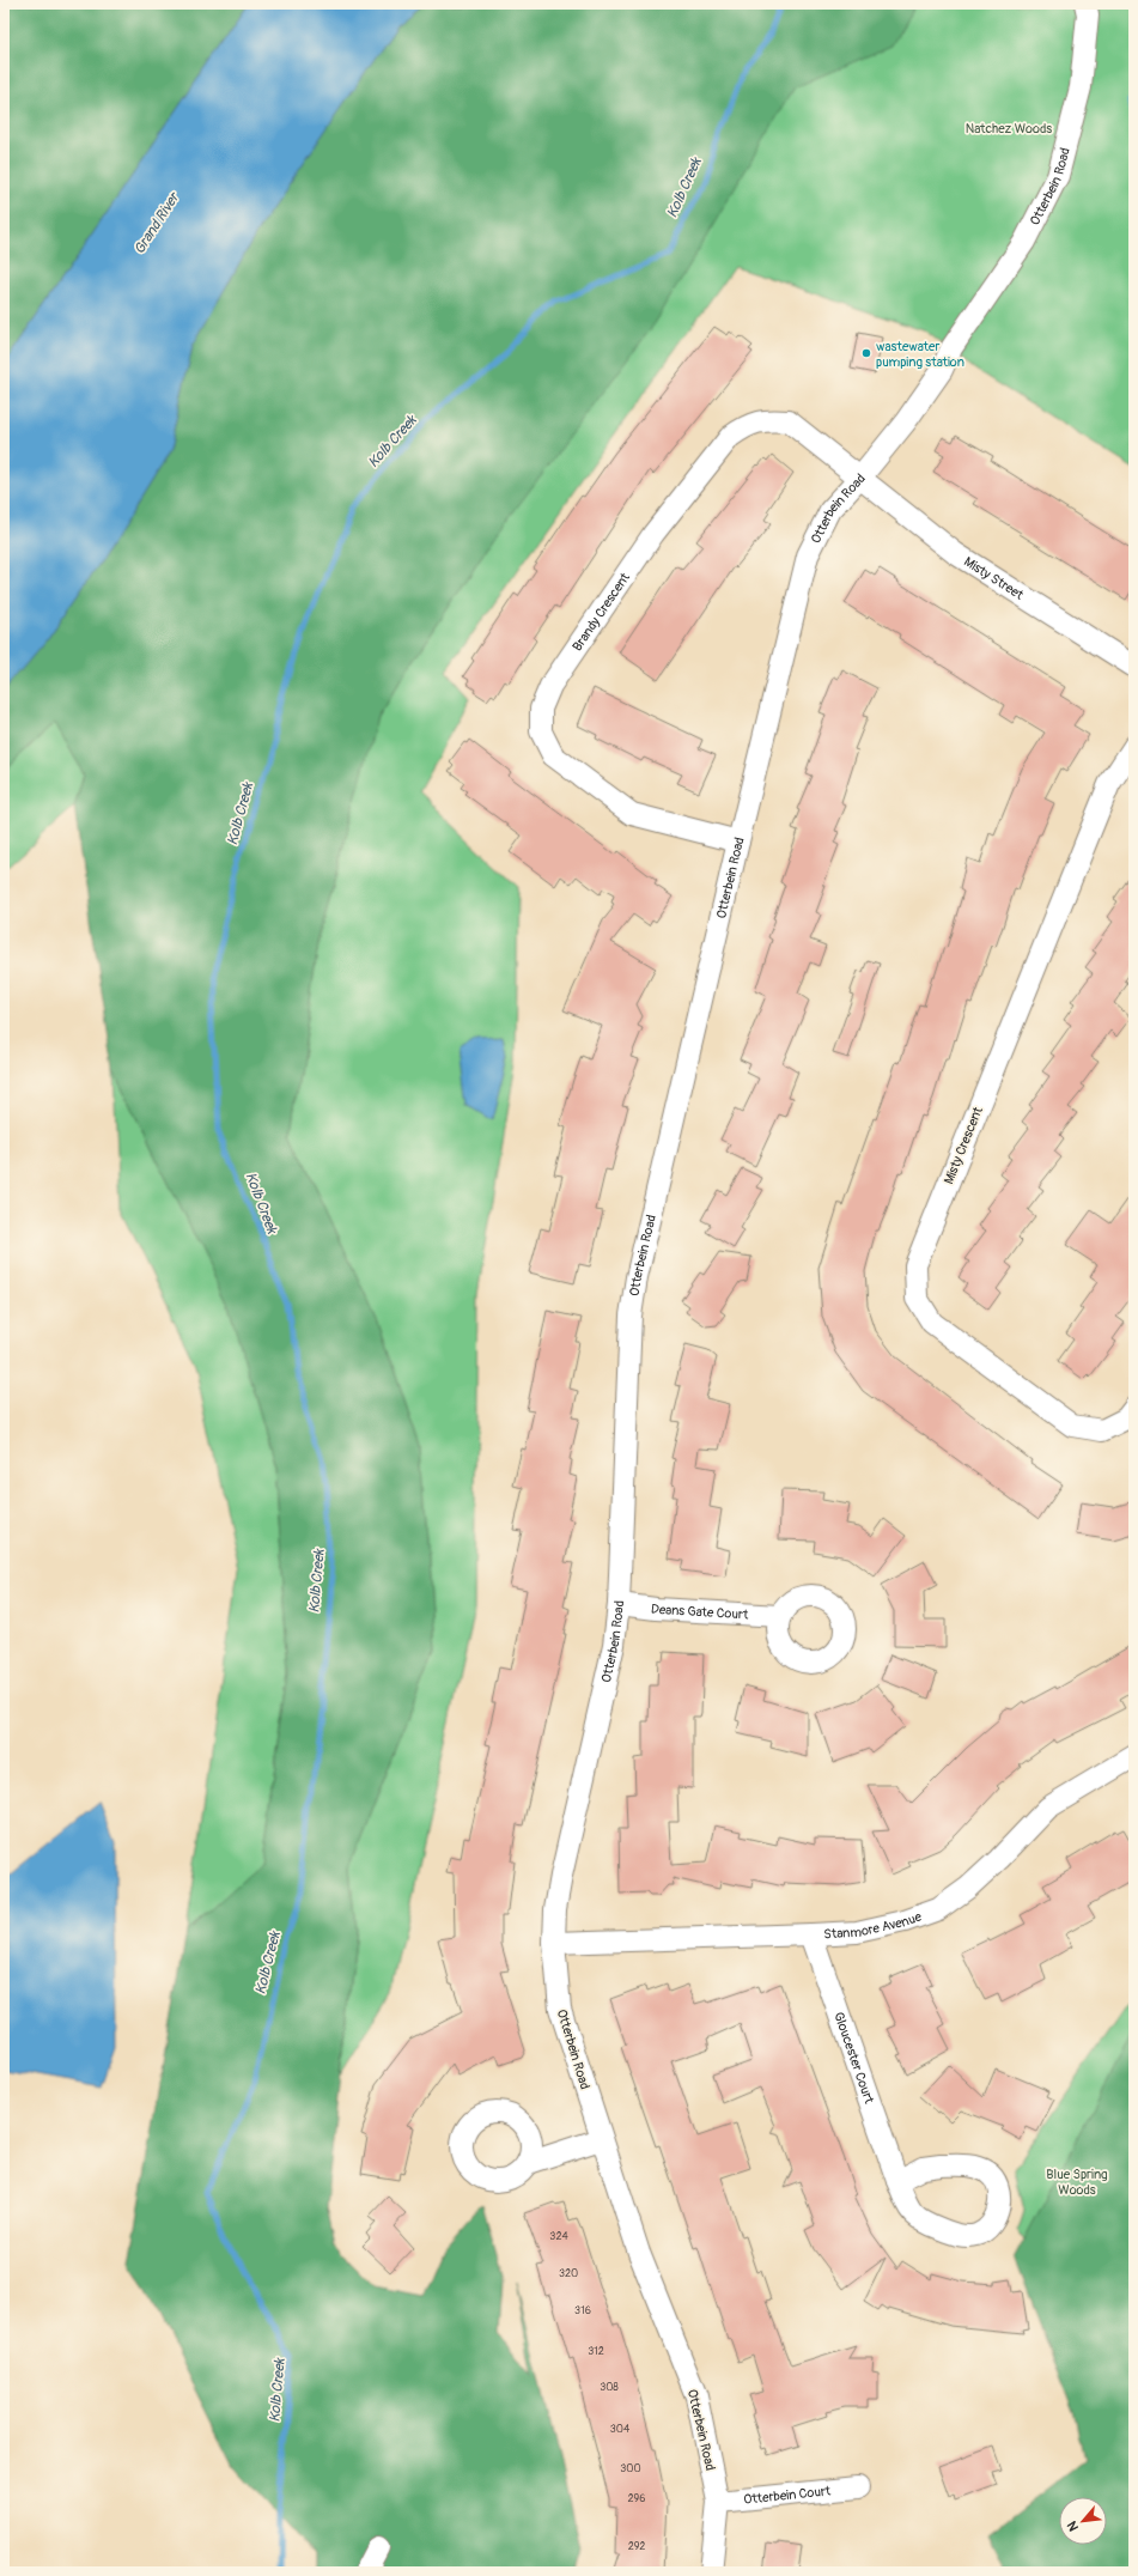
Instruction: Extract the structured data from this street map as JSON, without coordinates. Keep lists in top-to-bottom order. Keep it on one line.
{"streets":{"street":["Otterbein Road","Misty Street","Brandy Crescent","Misty Crescent","Deans Gate Court","Stanmore Avenue","Gloucester Court","Otterbein Court"]},"crossings":[["Otterbein Road","Misty Street"],["Otterbein Road","Brandy Crescent"],["Otterbein Road","Deans Gate Court"],["Otterbein Road","Stanmore Avenue"],["Otterbein Road","Otterbein Court"],["Misty Street","Brandy Crescent"],["Stanmore Avenue","Gloucester Court"]],"water":["Kolb Creek","Grand River"],"parks":["Natchez Woods","Blue Spring Woods"],"places":["wastewater pumping station"],"house_numbers":["324","320","316","312","308","304","300","296","292"],"north":"bottom left"}
